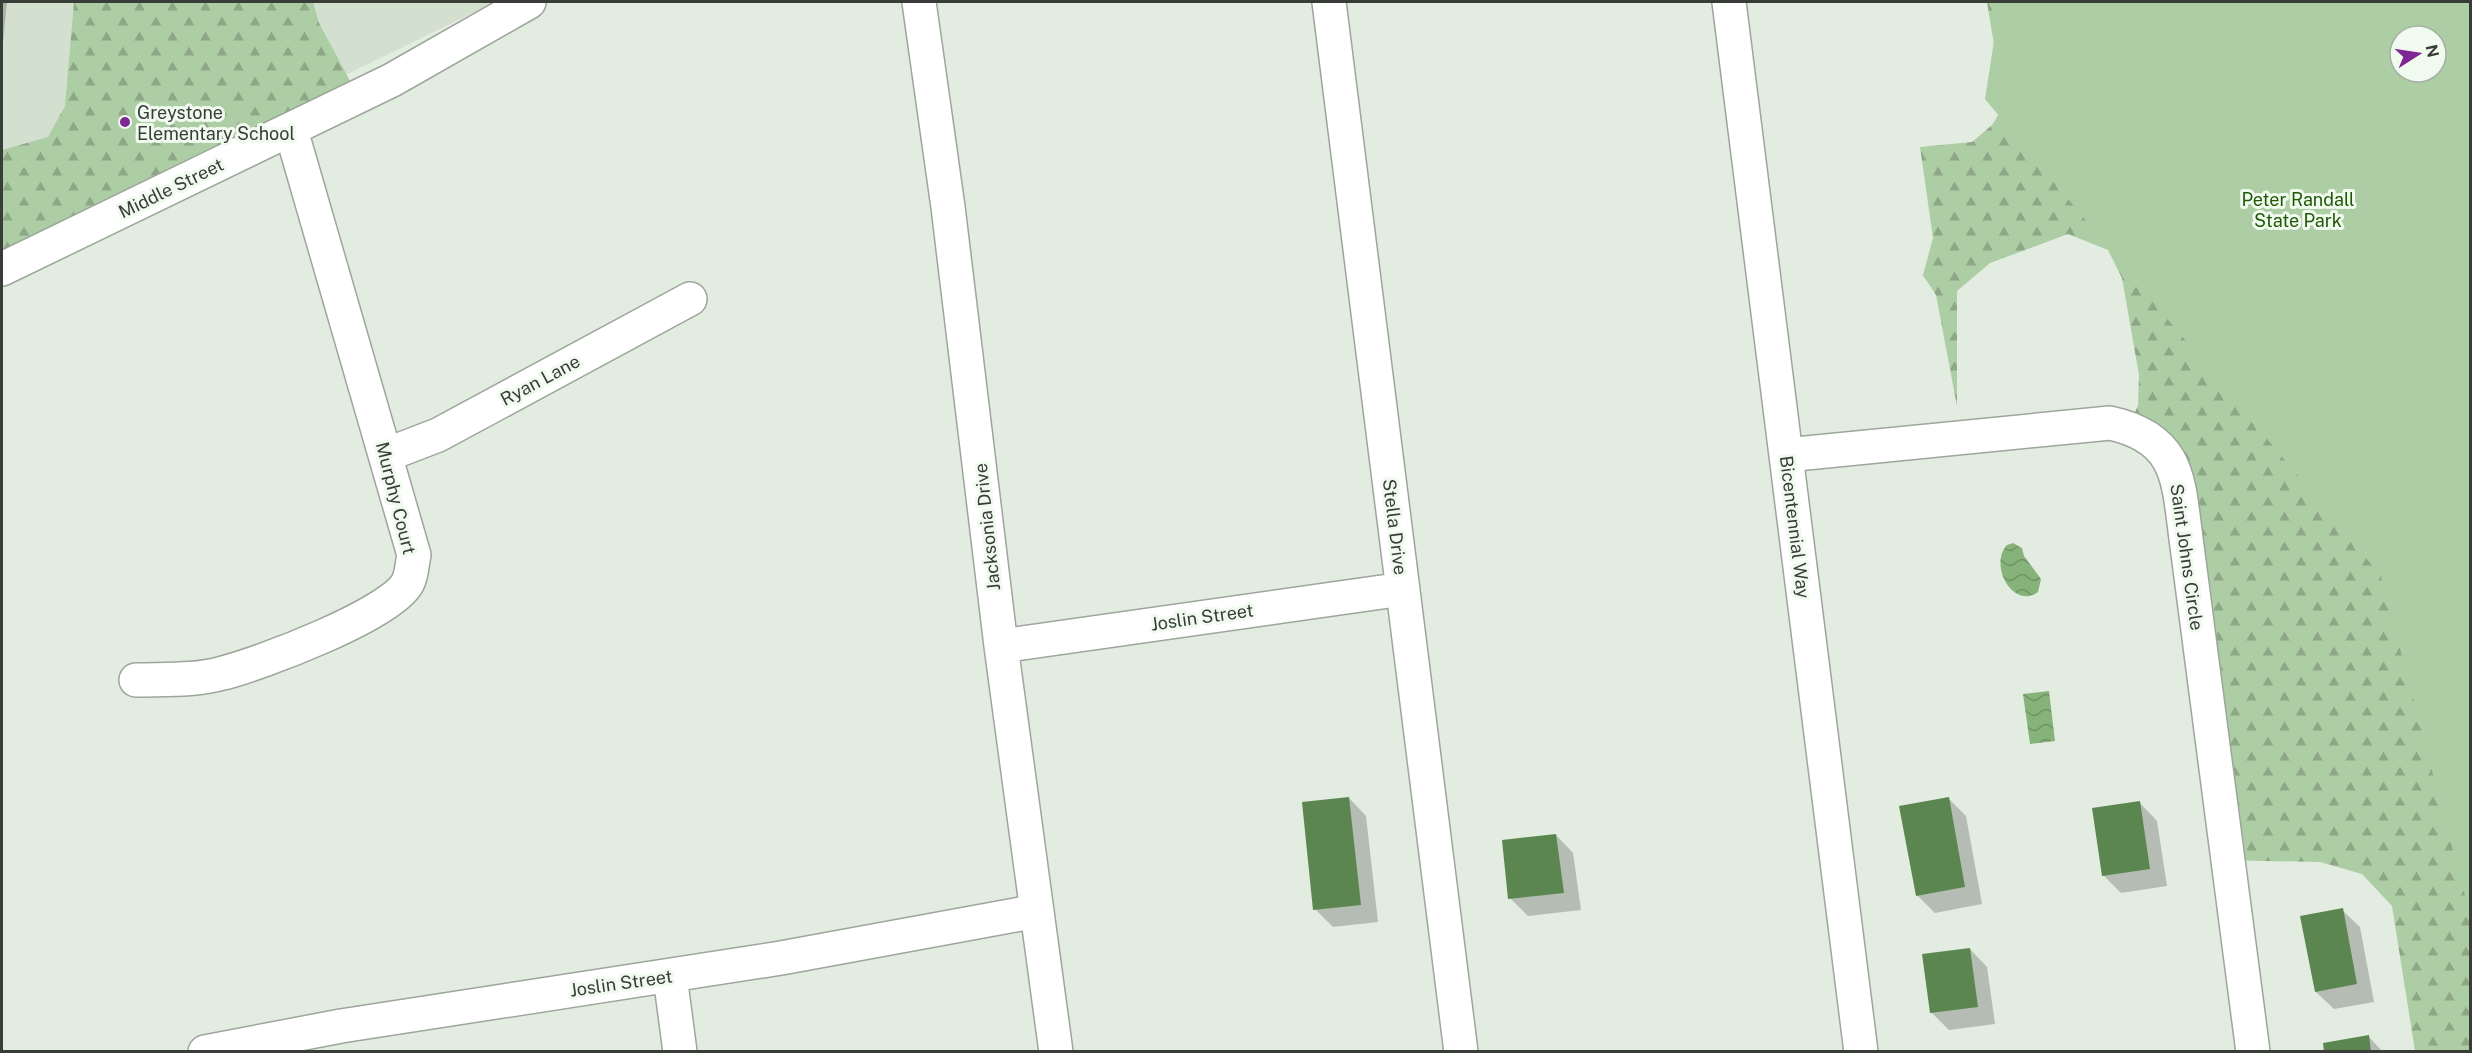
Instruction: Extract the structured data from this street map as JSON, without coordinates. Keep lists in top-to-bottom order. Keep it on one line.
{"streets":{"street":["Middle Street","Ryan Lane","Murphy Court","Jacksonia Drive","Stella Drive","Bicentennial Way","Saint Johns Circle","Joslin Street"]},"crossings":[["Middle Street","Murphy Court"],["Ryan Lane","Murphy Court"],["Jacksonia Drive","Joslin Street"],["Stella Drive","Joslin Street"],["Bicentennial Way","Saint Johns Circle"]],"parks":["Peter Randall State Park"],"places":["Greystone Elementary School"],"north":"right"}
